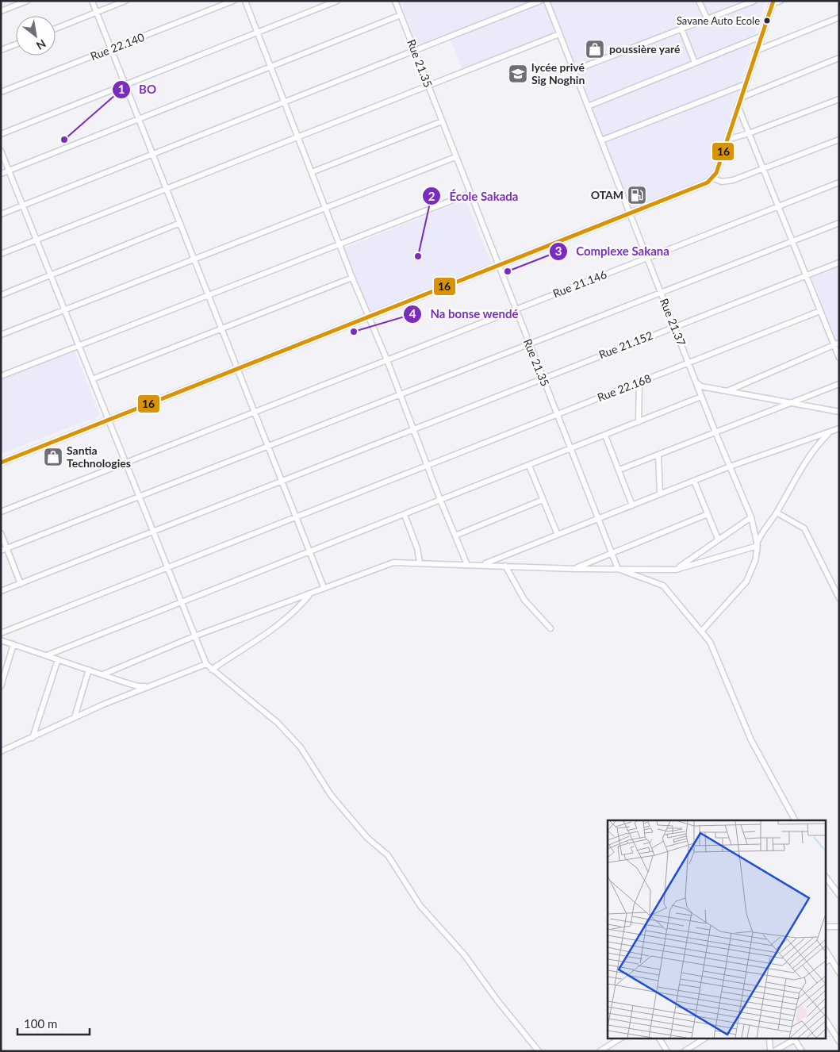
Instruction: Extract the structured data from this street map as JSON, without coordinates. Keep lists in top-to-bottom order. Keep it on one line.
{"streets":{"street":["Rue 22.140","Rue 21.35","Rue 21.146","Rue 21.37","Rue 21.152","Rue 22.168"]},"crossings":[["Rue 21.35","Rue 21.146"],["Rue 21.35","Rue 21.152"],["Rue 21.35","Rue 22.168"],["Rue 21.146","Rue 21.37"],["Rue 21.37","Rue 21.152"],["Rue 21.37","Rue 22.168"]],"places":{"other":["Savane Auto Ecole","BO","École Sakada","Complexe Sakana","Na bonse wendé"],"shop":["poussière yaré","Santia Technologies"],"school or university":["lycée privé Sig Noghin"],"fuel station":["OTAM"]},"lines":["transit line 16"],"scale_bar":"100 m","north":"bottom right"}
